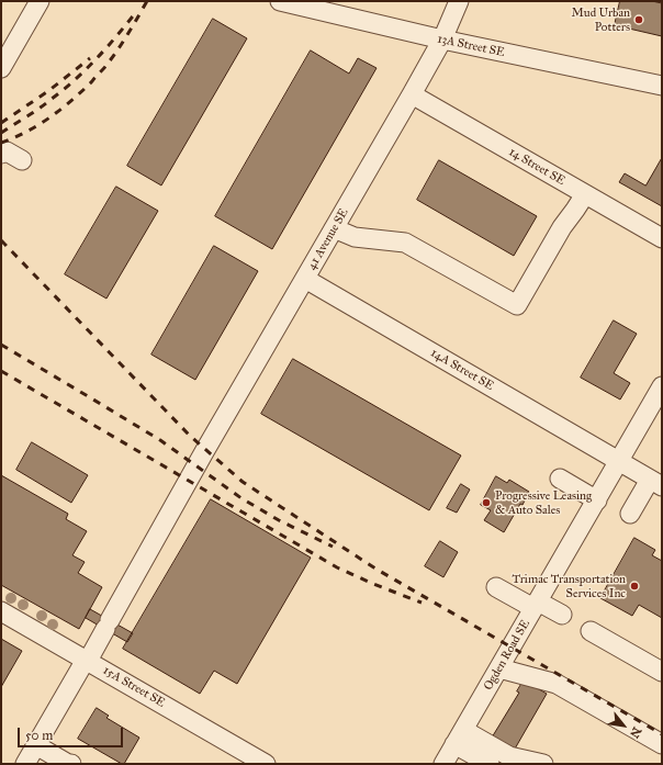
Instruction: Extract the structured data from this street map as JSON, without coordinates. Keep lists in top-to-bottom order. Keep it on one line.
{"streets":{"street":["13A Street SE","14 Street SE","41 Avenue SE","14A Street SE","Ogden Road SE","15A Street SE"]},"crossings":[["13A Street SE","41 Avenue SE"],["14 Street SE","41 Avenue SE"],["41 Avenue SE","14A Street SE"],["41 Avenue SE","15A Street SE"],["14A Street SE","Ogden Road SE"]],"places":["Mud Urban Potters","Progressive Leasing & Auto Sales","Trimac Transportation Services Inc"],"scale_bar":"50 m","north":"bottom right"}
